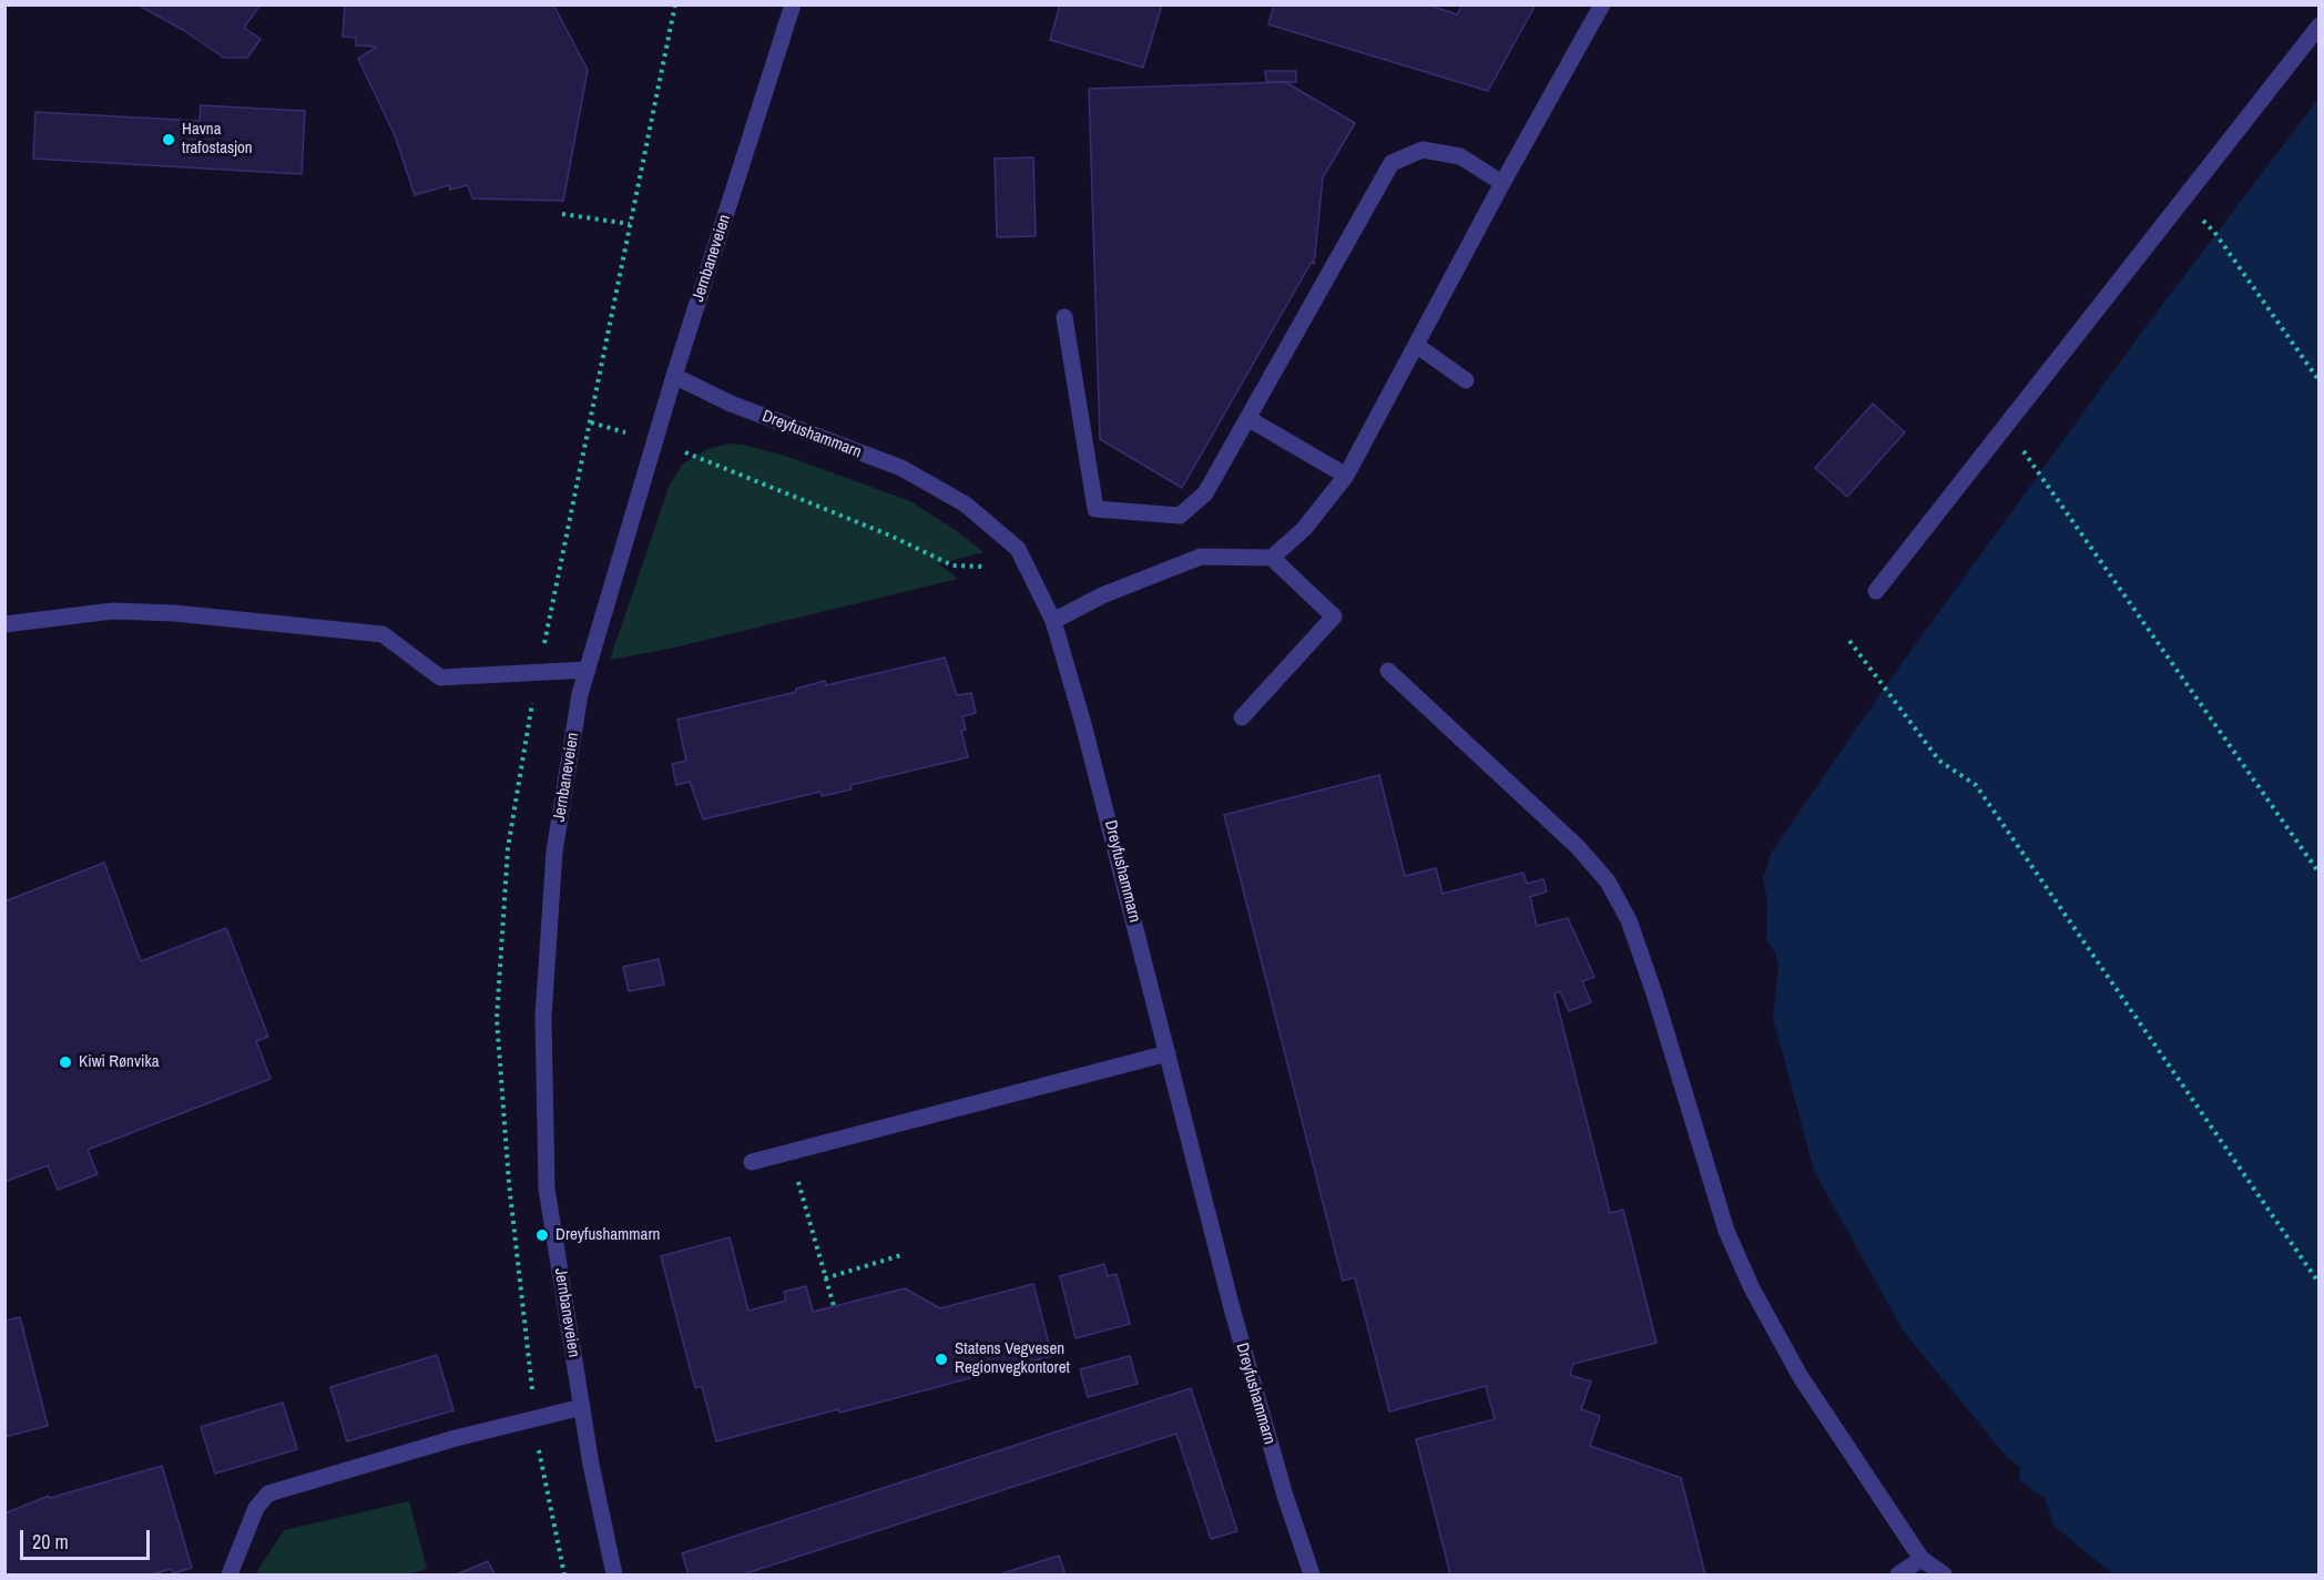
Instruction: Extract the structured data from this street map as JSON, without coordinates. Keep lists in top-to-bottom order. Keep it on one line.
{"streets":{"street":["Jernbaneveien","Dreyfushammarn"]},"crossings":[["Jernbaneveien","Dreyfushammarn"]],"places":["Havna trafostasjon","Kiwi Rønvika","Dreyfushammarn","Statens Vegvesen Regionvegkontoret"],"scale_bar":"20 m"}
